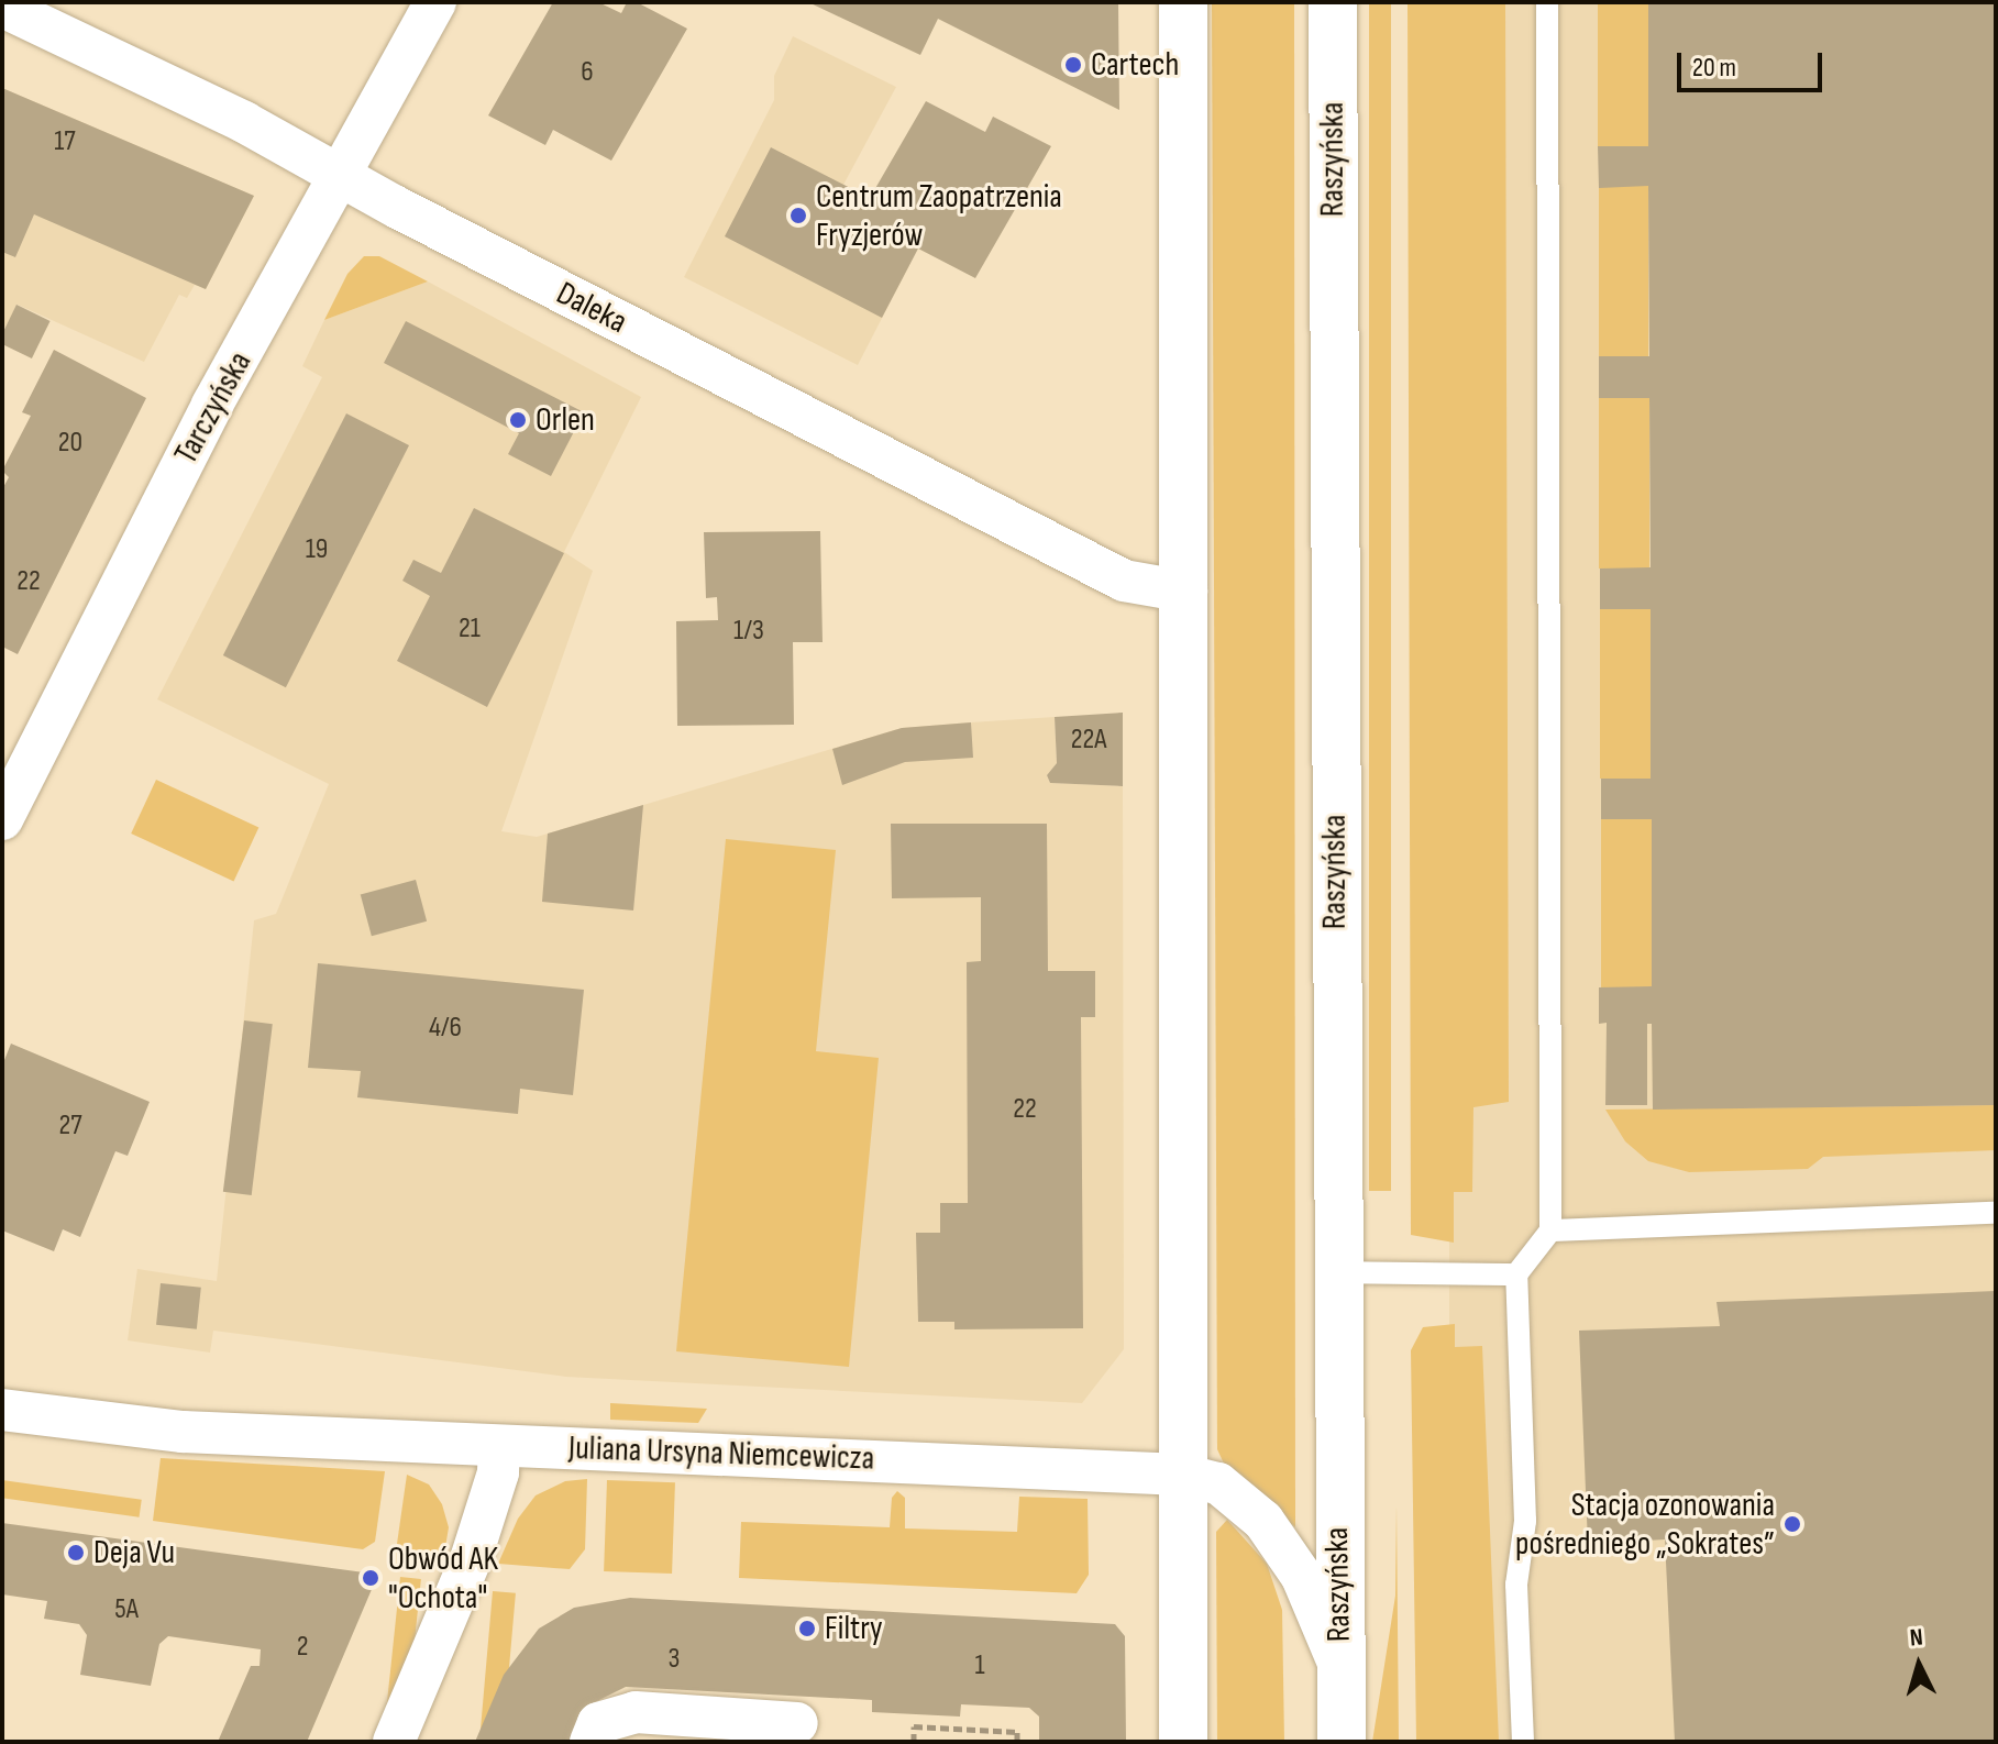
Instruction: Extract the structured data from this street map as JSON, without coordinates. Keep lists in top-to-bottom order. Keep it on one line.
{"streets":{"main road":["Raszyńska"],"street":["Daleka","Tarczyńska","Juliana Ursyna Niemcewicza"]},"crossings":[["Raszyńska","Juliana Ursyna Niemcewicza"],["Daleka","Tarczyńska"]],"places":["Cartech","Centrum Zaopatrzenia Fryzjerów","Orlen","Stacja ozonowania pośredniego „Sokrates”","Deja Vu","Obwód AK \"Ochota\"","Filtry"],"house_numbers":["6","17","20","19","22","21","1/3","22A","4/6","22","27","5A","2","3","1"],"scale_bar":"20 m","north":"top"}
